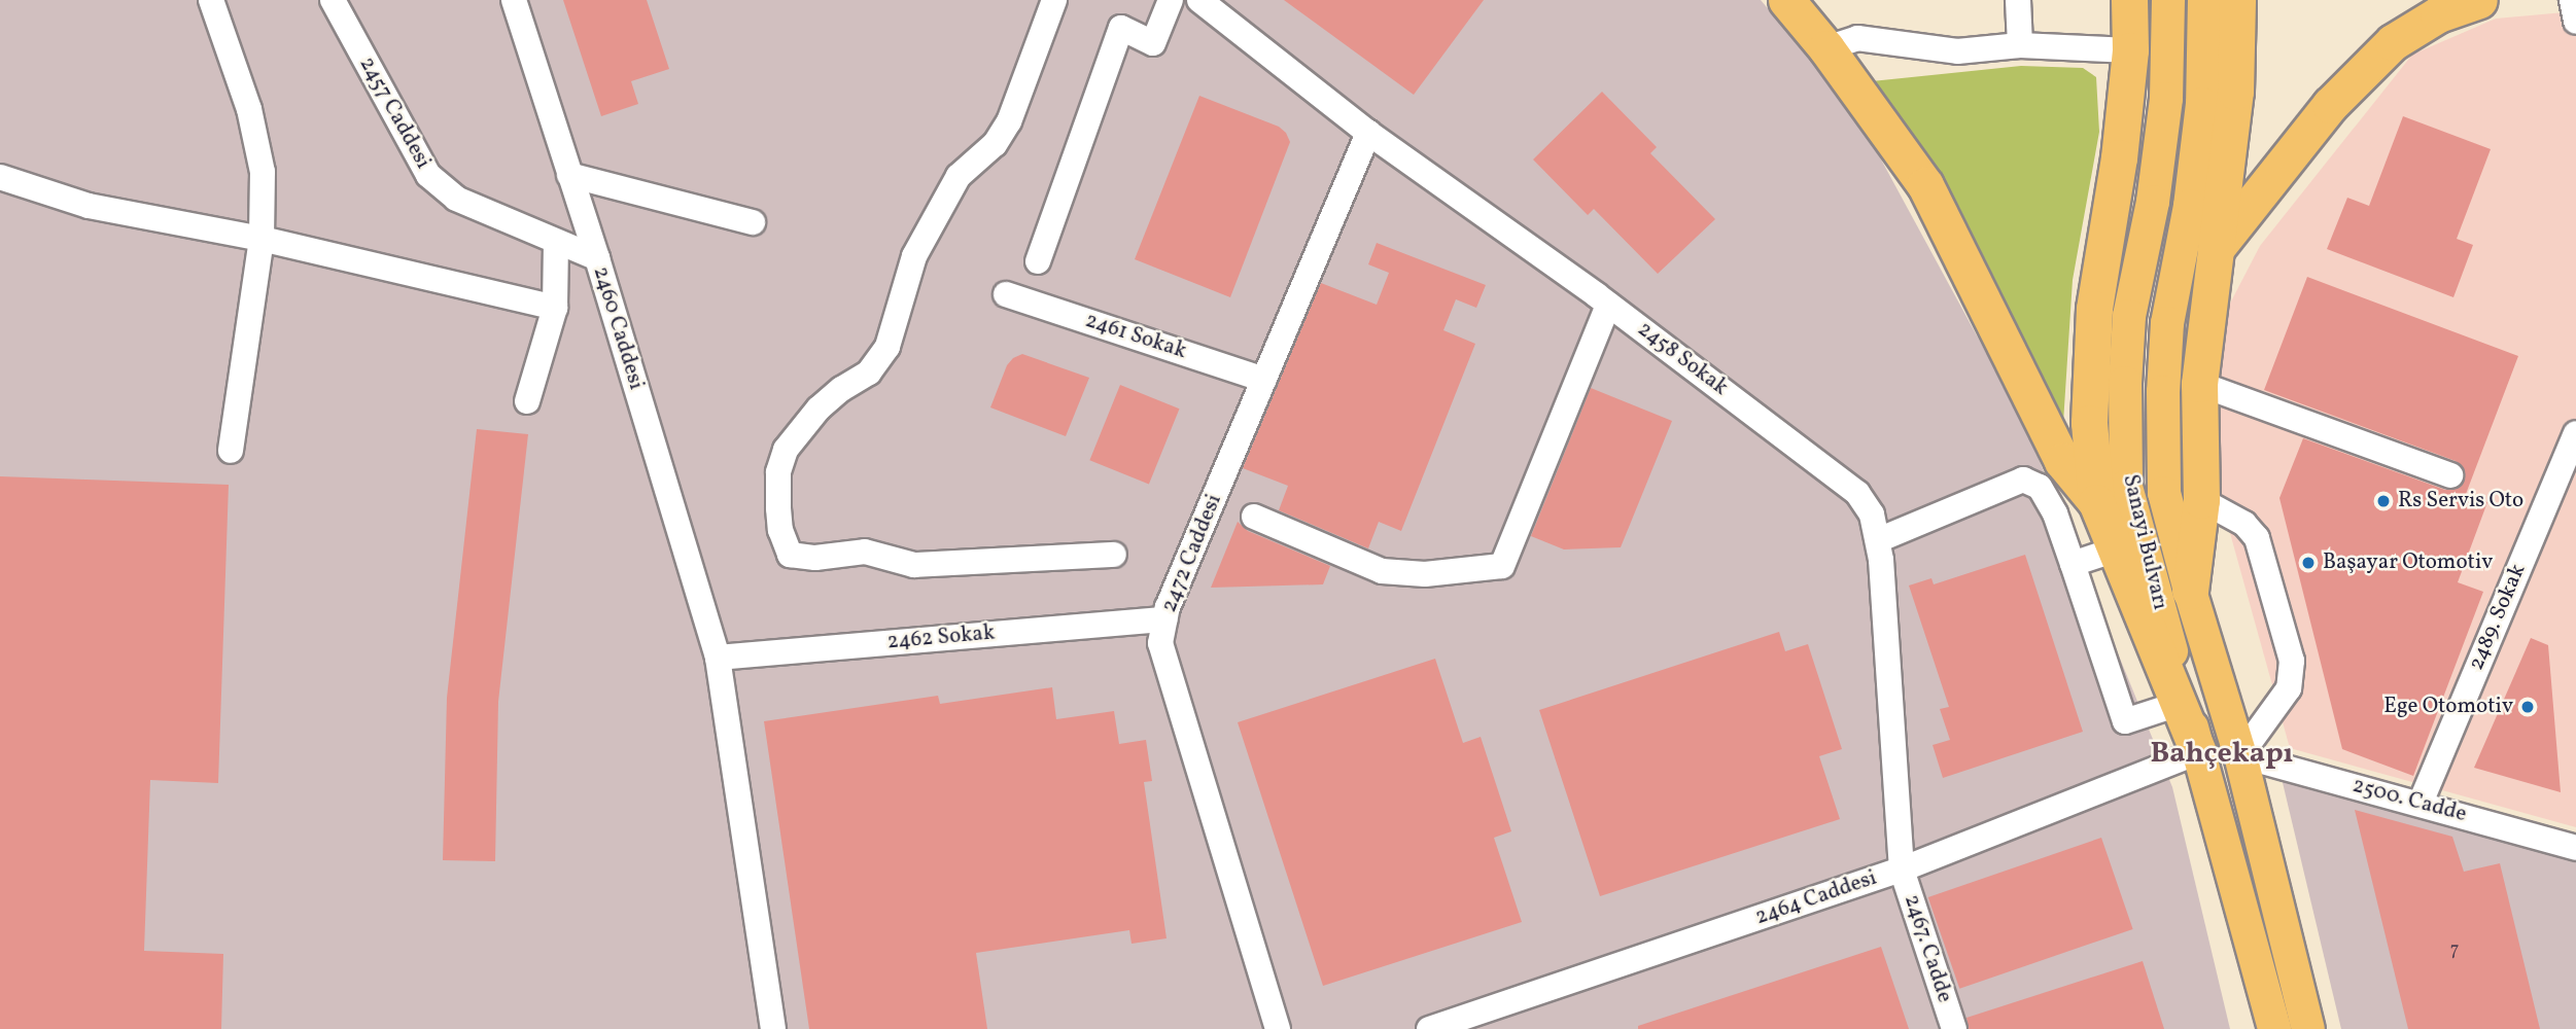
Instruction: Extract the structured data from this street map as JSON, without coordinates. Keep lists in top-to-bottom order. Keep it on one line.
{"streets":{"main road":["Sanayi Bulvarı"],"street":["2457 Caddesi","2460 Caddesi","2461 Sokak","2458 Sokak","2472 Caddesi","2489. Sokak","2462 Sokak","2500. Cadde","2464 Caddesi","2467. Cadde"]},"crossings":[["2457 Caddesi","2460 Caddesi"],["2460 Caddesi","2462 Sokak"],["2461 Sokak","2472 Caddesi"],["2458 Sokak","2472 Caddesi"],["2458 Sokak","2464 Caddesi"],["2458 Sokak","2467. Cadde"],["Sanayi Bulvarı","2500. Cadde"],["Sanayi Bulvarı","2464 Caddesi"],["2472 Caddesi","2462 Sokak"],["2489. Sokak","2500. Cadde"],["2464 Caddesi","2467. Cadde"]],"districts":["Bahçekapı"],"places":["Rs Servis Oto","Başayar Otomotiv","Ege Otomotiv"],"house_numbers":["7"]}
